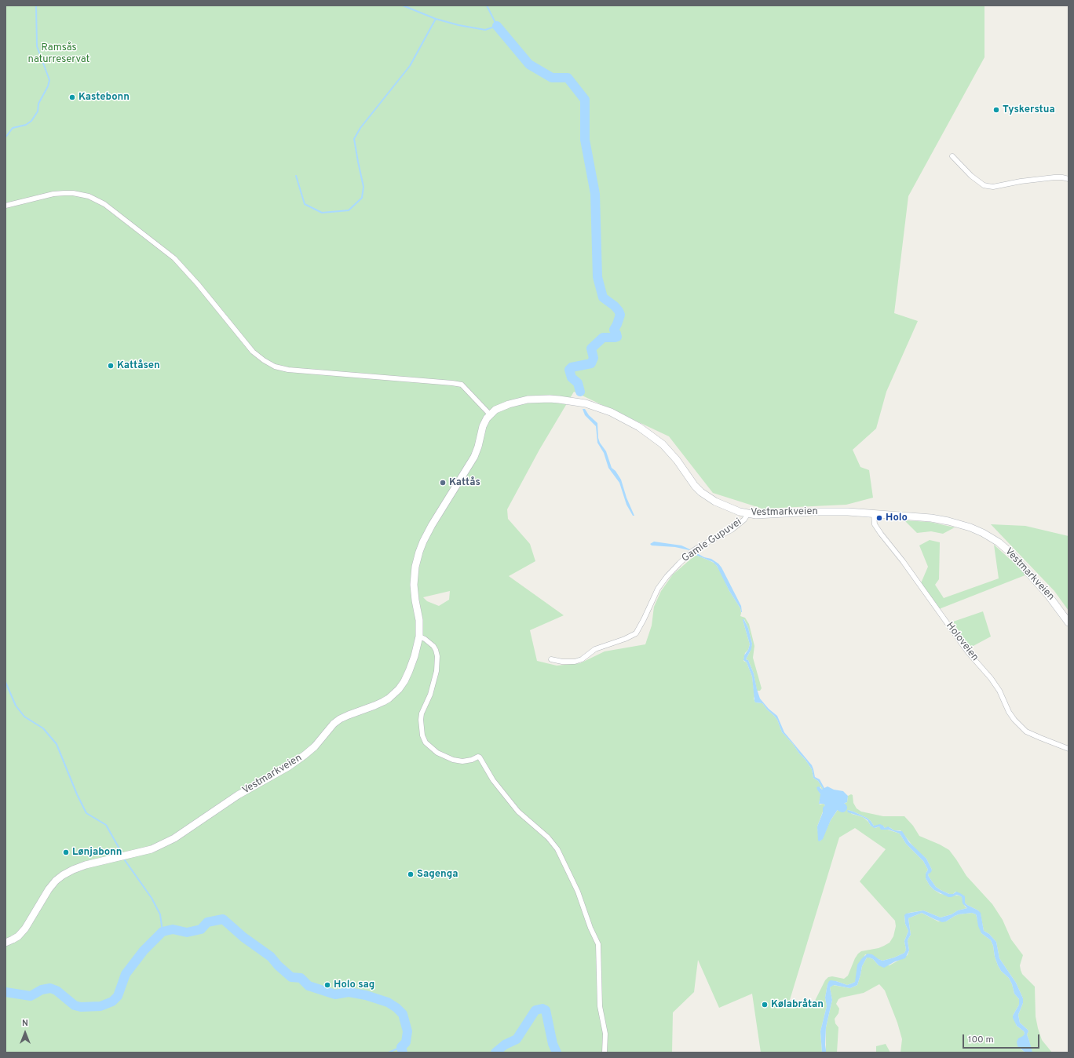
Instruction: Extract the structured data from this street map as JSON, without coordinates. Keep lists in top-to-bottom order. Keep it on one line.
{"streets":{"street":["Vestmarkveien","Gamle Gupuvei","Holoveien"]},"crossings":[["Vestmarkveien","Gamle Gupuvei"],["Vestmarkveien","Holoveien"]],"parks":["Ramsås naturreservat"],"places":["Kastebonn","Tyskerstua","Kattåsen","Kattås","Holo","Lønjabonn","Sagenga","Holo sag","Kølabråtan"],"scale_bar":"100 m","north":"top"}
